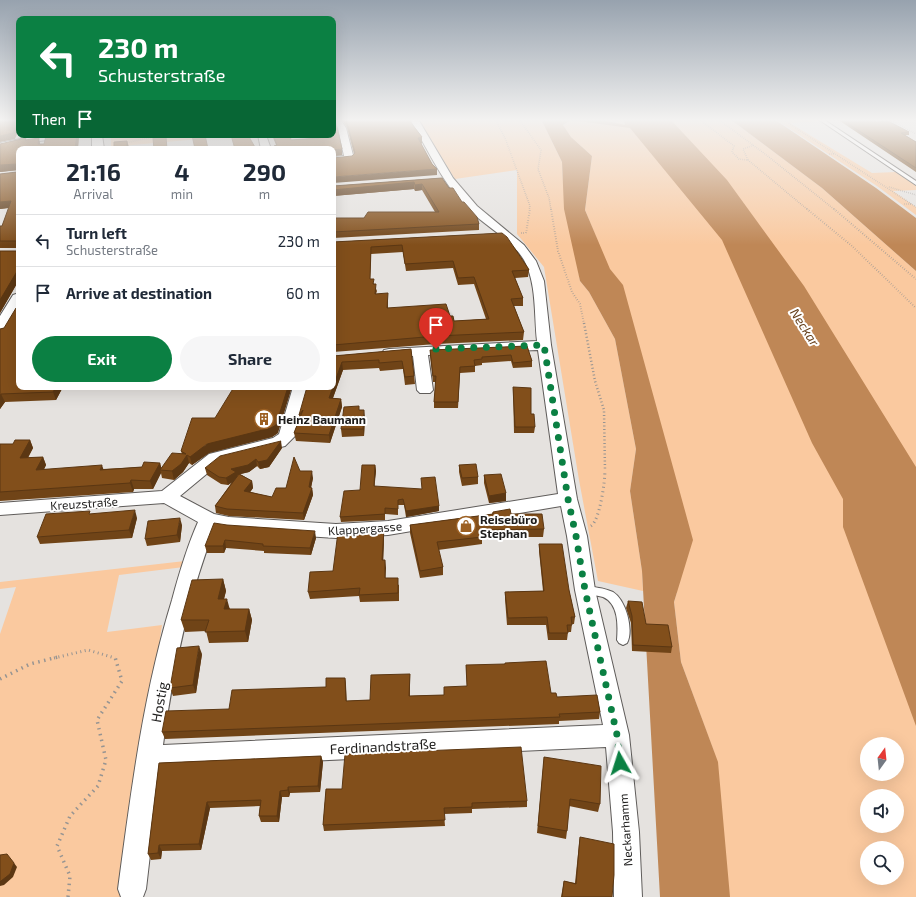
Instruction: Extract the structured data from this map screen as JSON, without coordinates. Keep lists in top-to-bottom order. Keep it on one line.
{"streets":{"street":["Kreuzstraße","Klappergasse","Hostig","Ferdinandstraße","Neckarhamm"]},"crossings":[["Kreuzstraße","Klappergasse"],["Klappergasse","Hostig"],["Klappergasse","Neckarhamm"],["Hostig","Ferdinandstraße"],["Ferdinandstraße","Neckarhamm"]],"water":["Neckar"],"places":{"building":["Heinz Baumann"],"shop":["Reisebüro Stephan"]},"north":"top","page":{"turn":["230 m","Schusterstraße"],"then":"Then","eta":["21:16","Arrival","4","min","290","m"],"list":[{"name":"Turn left","note":"Schusterstraße","value":"230 m"},{"name":"Arrive at destination","value":"60 m"}],"buttons":["Exit","Share"]}}
